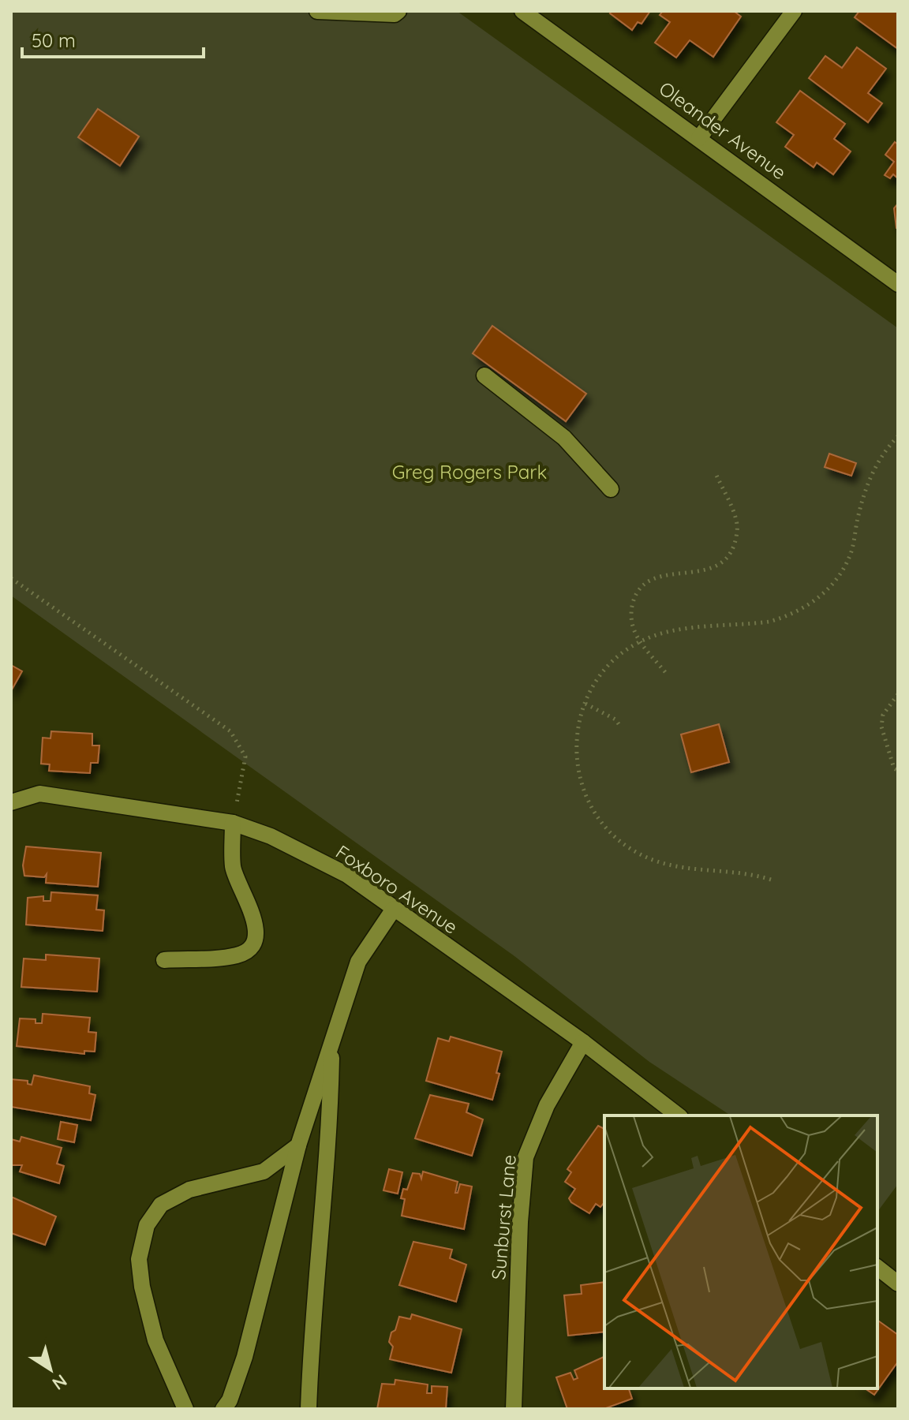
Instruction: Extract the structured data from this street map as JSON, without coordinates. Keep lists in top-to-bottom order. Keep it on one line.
{"streets":{"street":["Oleander Avenue","Foxboro Avenue","Sunburst Lane"]},"crossings":[["Foxboro Avenue","Sunburst Lane"]],"parks":["Greg Rogers Park"],"scale_bar":"50 m","north":"bottom right"}
